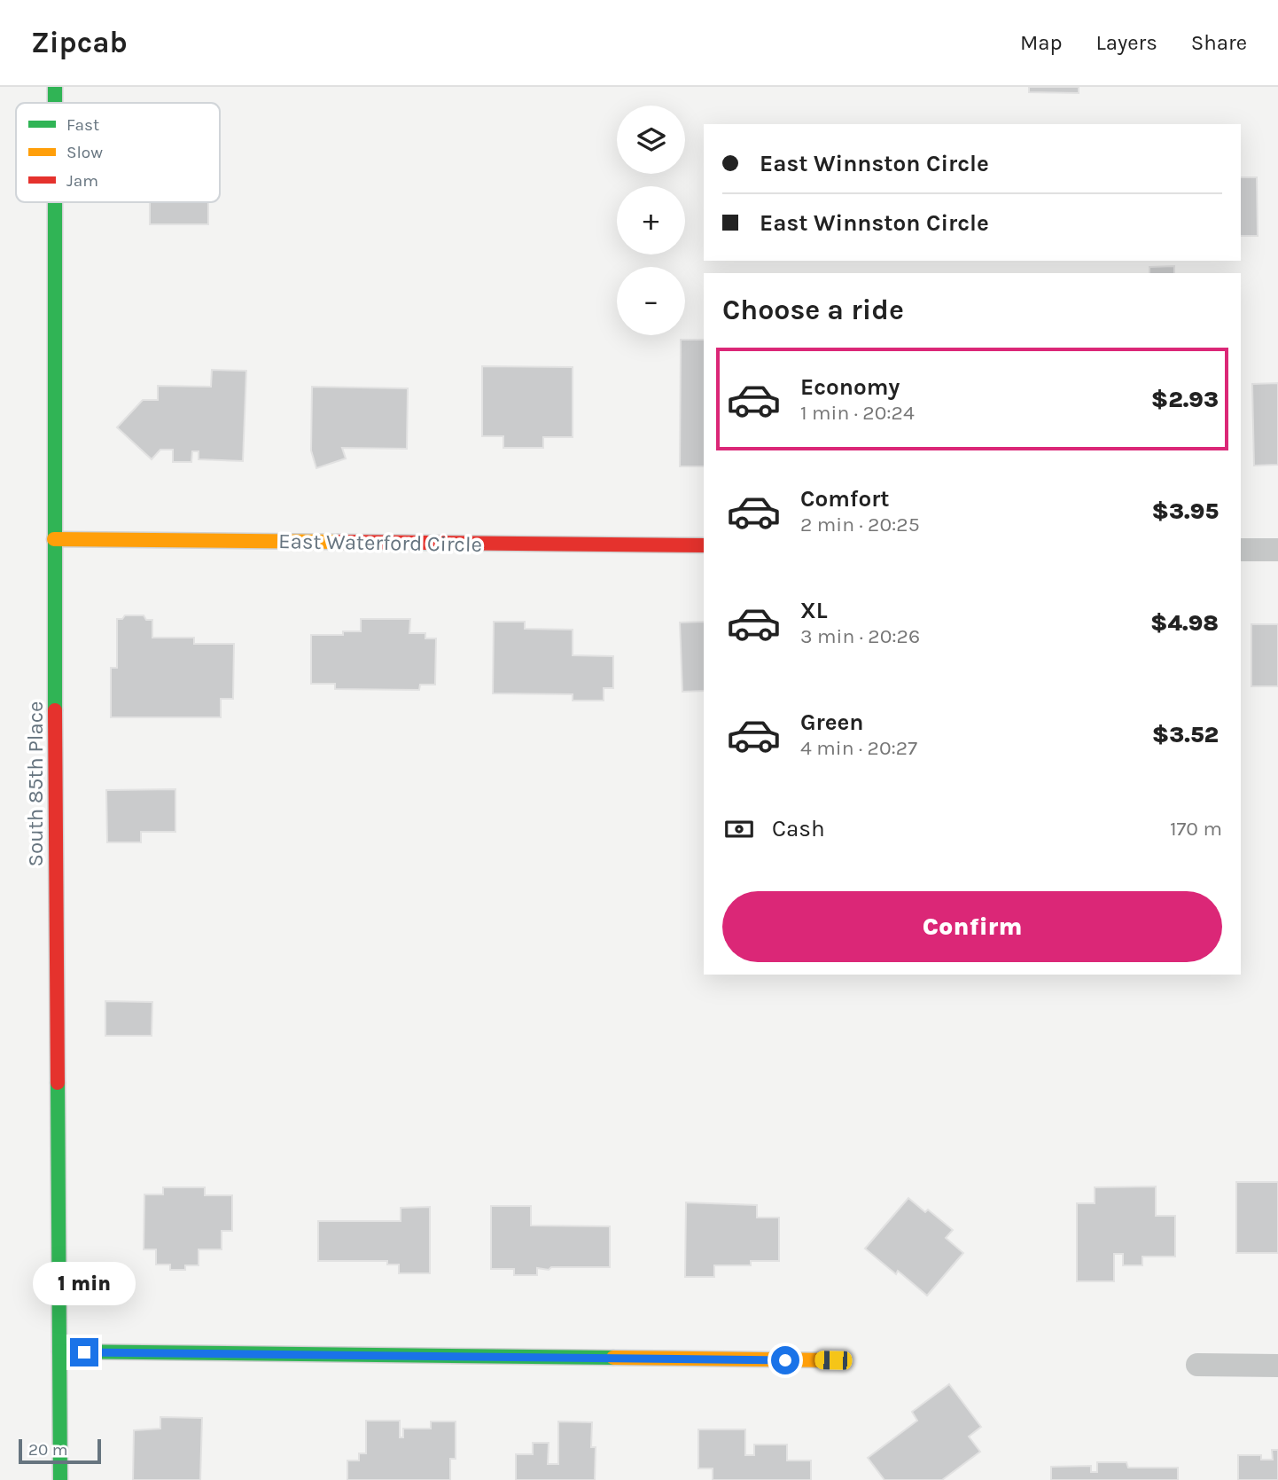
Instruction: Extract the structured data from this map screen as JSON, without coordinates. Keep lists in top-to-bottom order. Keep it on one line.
{"streets":{"street":["East Waterford Circle","South 85th Place"]},"crossings":[["East Waterford Circle","South 85th Place"]],"legend":["Fast","Slow","Jam"],"scale_bar":"20 m","page":{"header":"Zipcab","nav":["Map","Layers","Share"],"map_buttons":["+","−"],"banner":["East Winnston Circle","East Winnston Circle"],"heading":"Choose a ride","list":[{"name":"Economy","note":"1 min · 20:24","value":"$2.93"},{"name":"Comfort","note":"2 min · 20:25","value":"$3.95"},{"name":"XL","note":"3 min · 20:26","value":"$4.98"},{"name":"Green","note":"4 min · 20:27","value":"$3.52"}],"pay":["Cash","170 m"],"buttons":"Confirm","bubble":"1 min","scale":"20 m"}}
